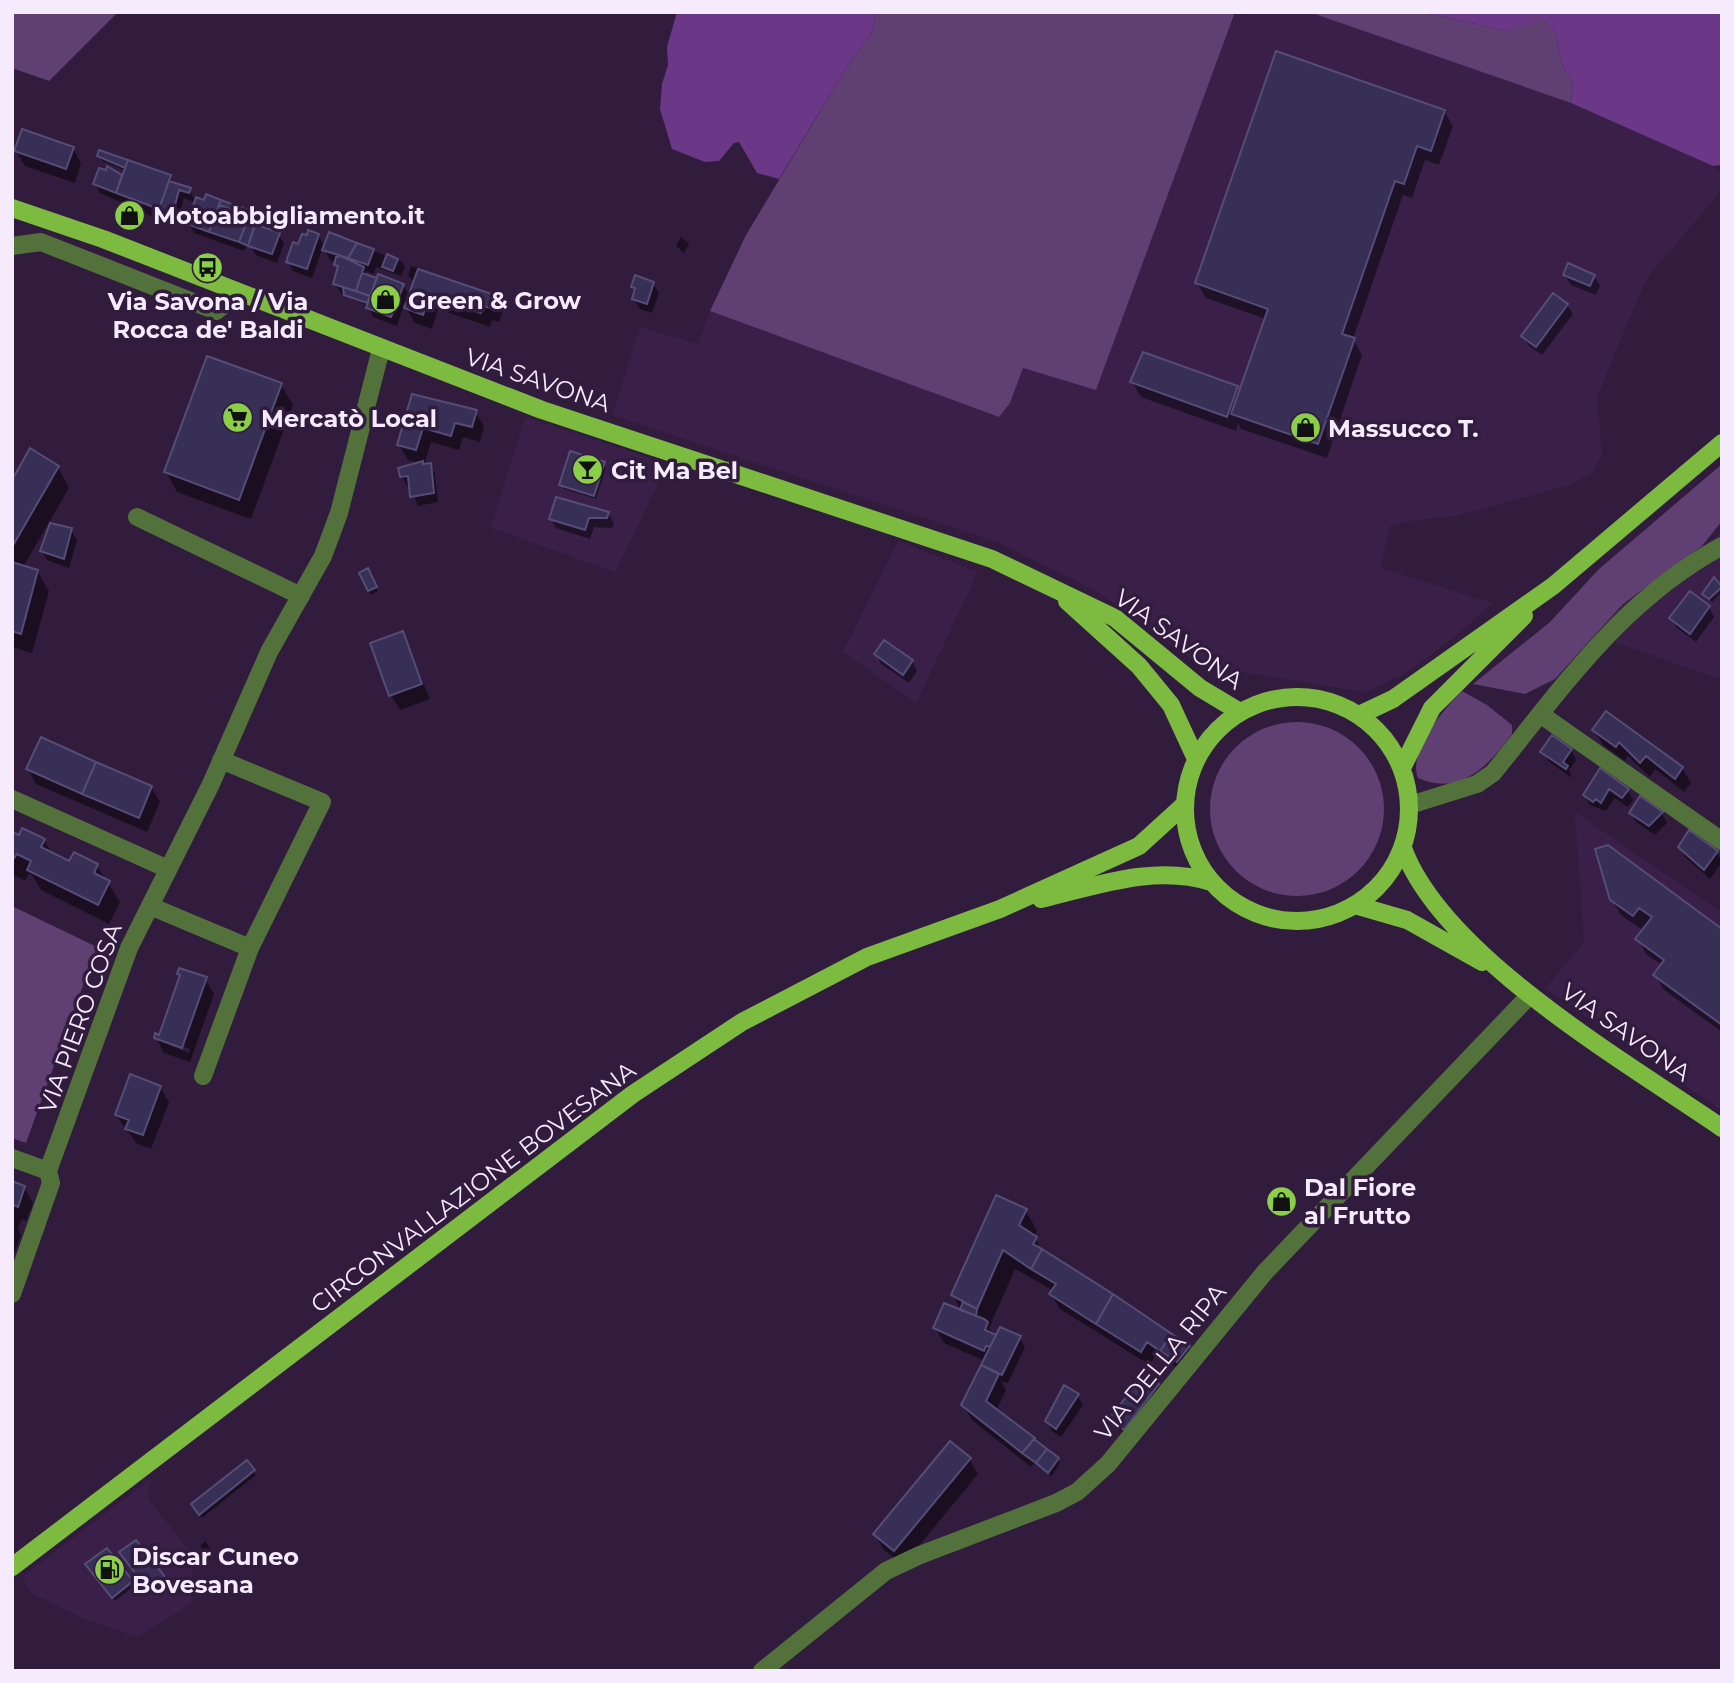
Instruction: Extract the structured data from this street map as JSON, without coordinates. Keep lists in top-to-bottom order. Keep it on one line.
{"streets":{"main road":["VIA SAVONA","CIRCONVALLAZIONE BOVESANA"],"street":["VIA PIERO COSA","VIA DELLA RIPA"]},"crossings":[["VIA SAVONA","VIA PIERO COSA"],["VIA SAVONA","CIRCONVALLAZIONE BOVESANA"],["VIA SAVONA","VIA DELLA RIPA"]],"places":{"shop":["Motoabbigliamento.it","Green & Grow","Massucco T.","Dal Fiore al Frutto"],"bus stop":["Via Savona / Via Rocca de' Baldi"],"supermarket":["Mercatò Local"],"bar":["Cit Ma Bel"],"fuel station":["Discar Cuneo Bovesana"]}}
